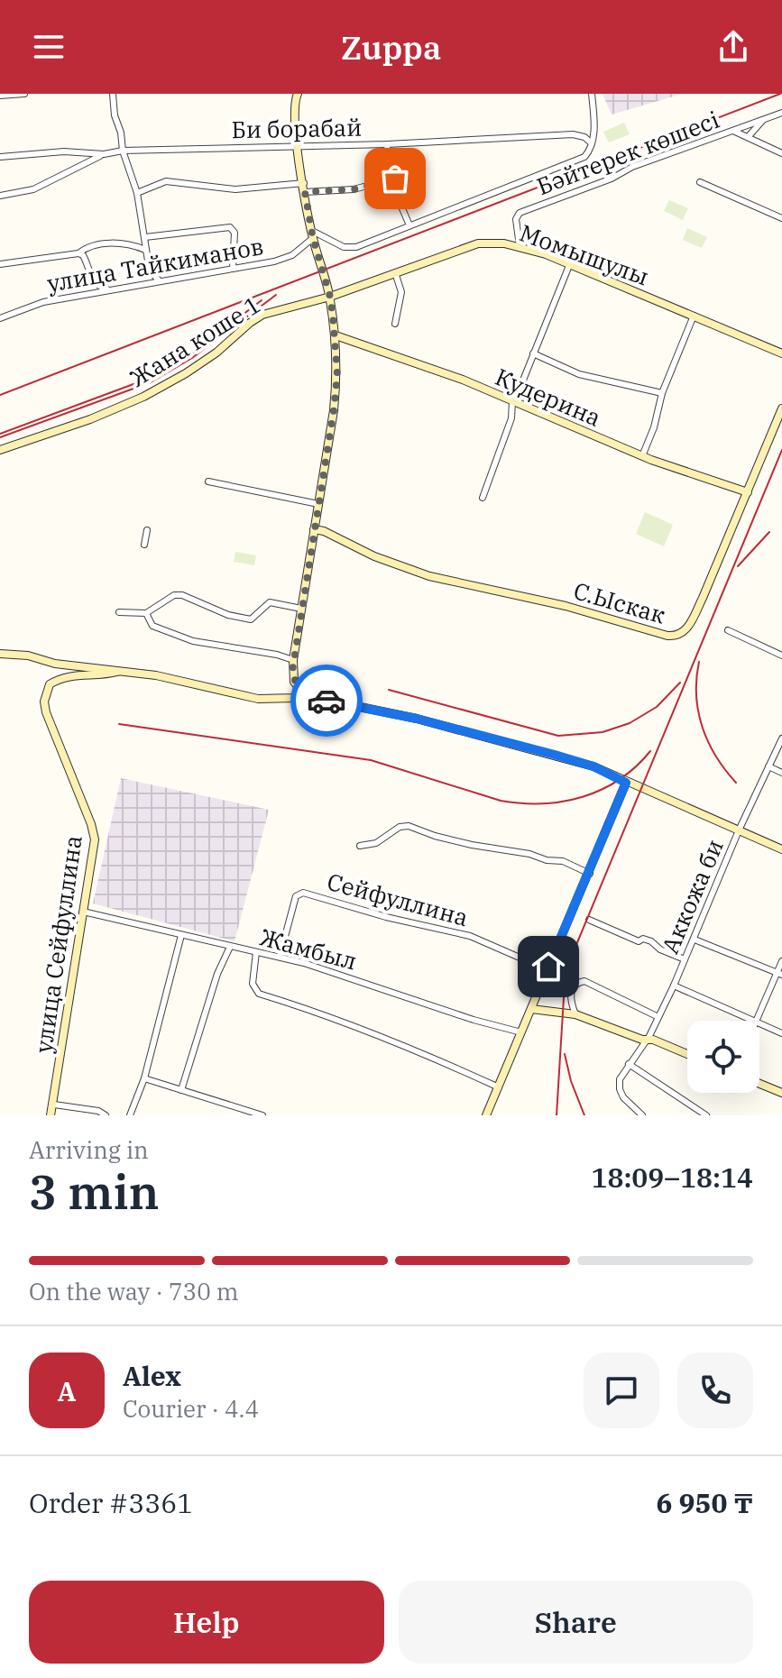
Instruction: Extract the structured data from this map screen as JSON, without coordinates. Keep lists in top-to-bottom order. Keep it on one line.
{"streets":{"street":["Би борабай","Бәйтерек көшесі","Момышулы","улица Тайкиманов","Жана коше 1","Кудерина","С.Ыскак","Аккожа би","Сейфуллина","улица Сейфуллина","Жамбыл"]},"crossings":[["Бәйтерек көшесі","Момышулы"],["Момышулы","Жана коше 1"],["Кудерина","С.Ыскак"],["Сейфуллина","Жамбыл"],["улица Сейфуллина","Жамбыл"]],"page":{"header":"Zuppa","heading":["3 min","Arriving in","18:09–18:14"],"panel":["Alex","Courier · 4.4","Order #3361","6 950 ₸"],"bar":"On the way · 730 m","round":"A","buttons":["Help","Share"]}}
